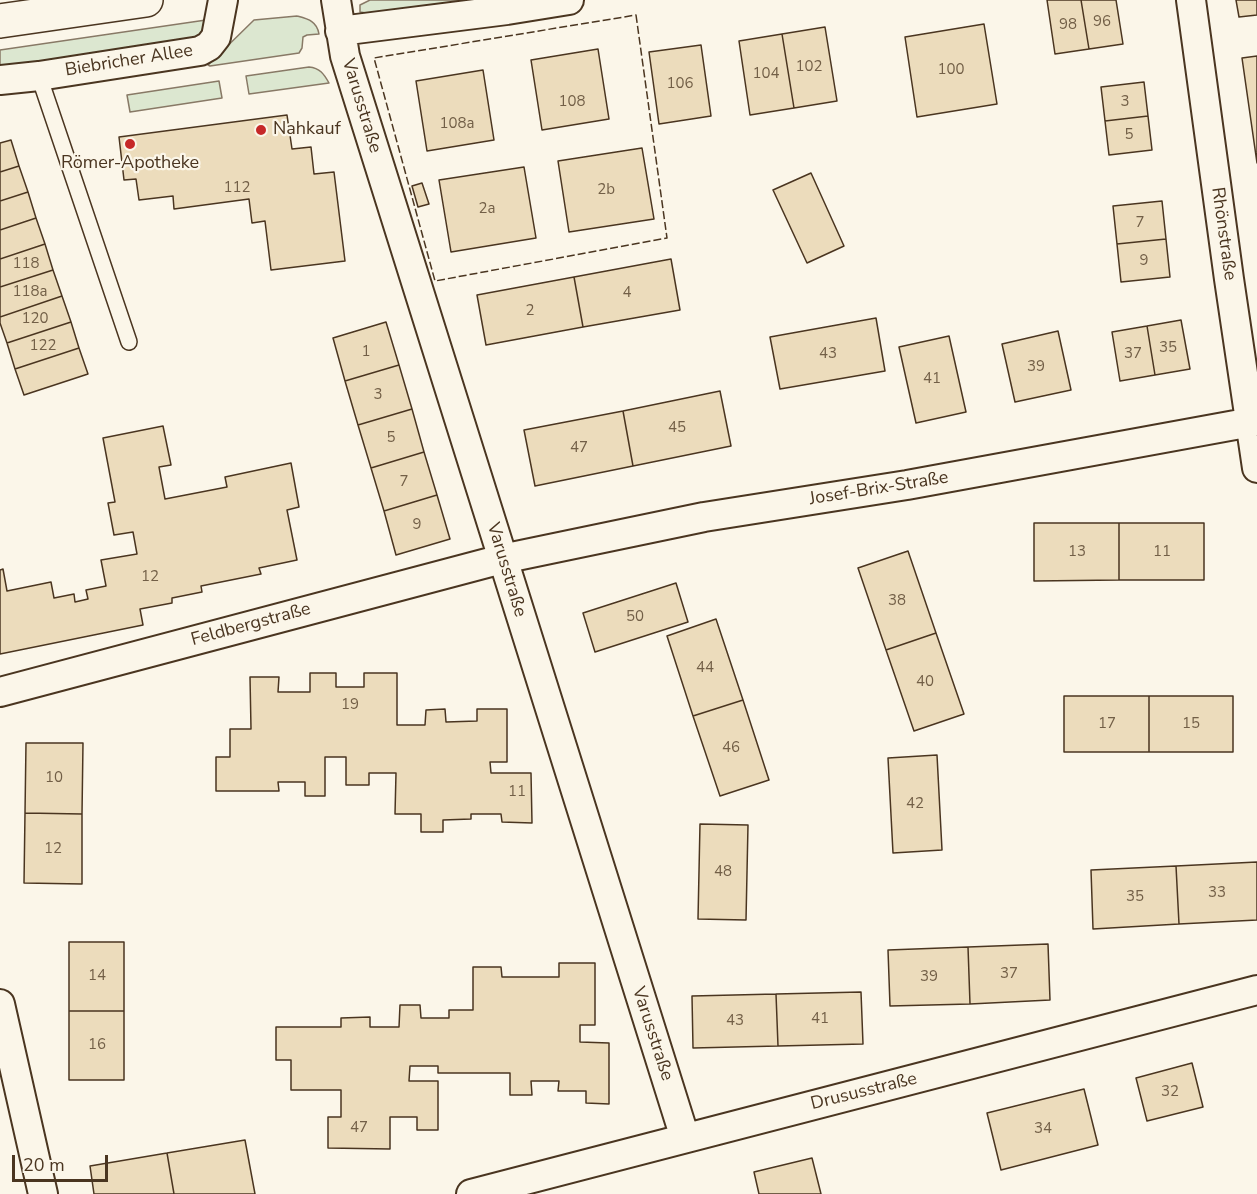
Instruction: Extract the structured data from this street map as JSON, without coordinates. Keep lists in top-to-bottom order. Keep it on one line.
{"streets":{"street":["Biebricher Allee","Varusstraße","Rhönstraße","Josef-Brix-Straße","Feldbergstraße","Drususstraße"]},"crossings":[["Varusstraße","Josef-Brix-Straße"],["Varusstraße","Feldbergstraße"],["Varusstraße","Drususstraße"],["Rhönstraße","Josef-Brix-Straße"],["Josef-Brix-Straße","Feldbergstraße"]],"places":["Nahkauf","Römer-Apotheke"],"house_numbers":["96","98","102","100","104","106","108","3","108a","5","112","2b","2a","7","9","118","118a","4","2","120","122","35","1","43","37","39","41","3","45","5","47","7","9","13","11","12","38","50","44","40","19","17","15","46","10","11","42","12","48","33","35","37","14","39","41","43","16","32","47","34"],"scale_bar":"20 m"}
